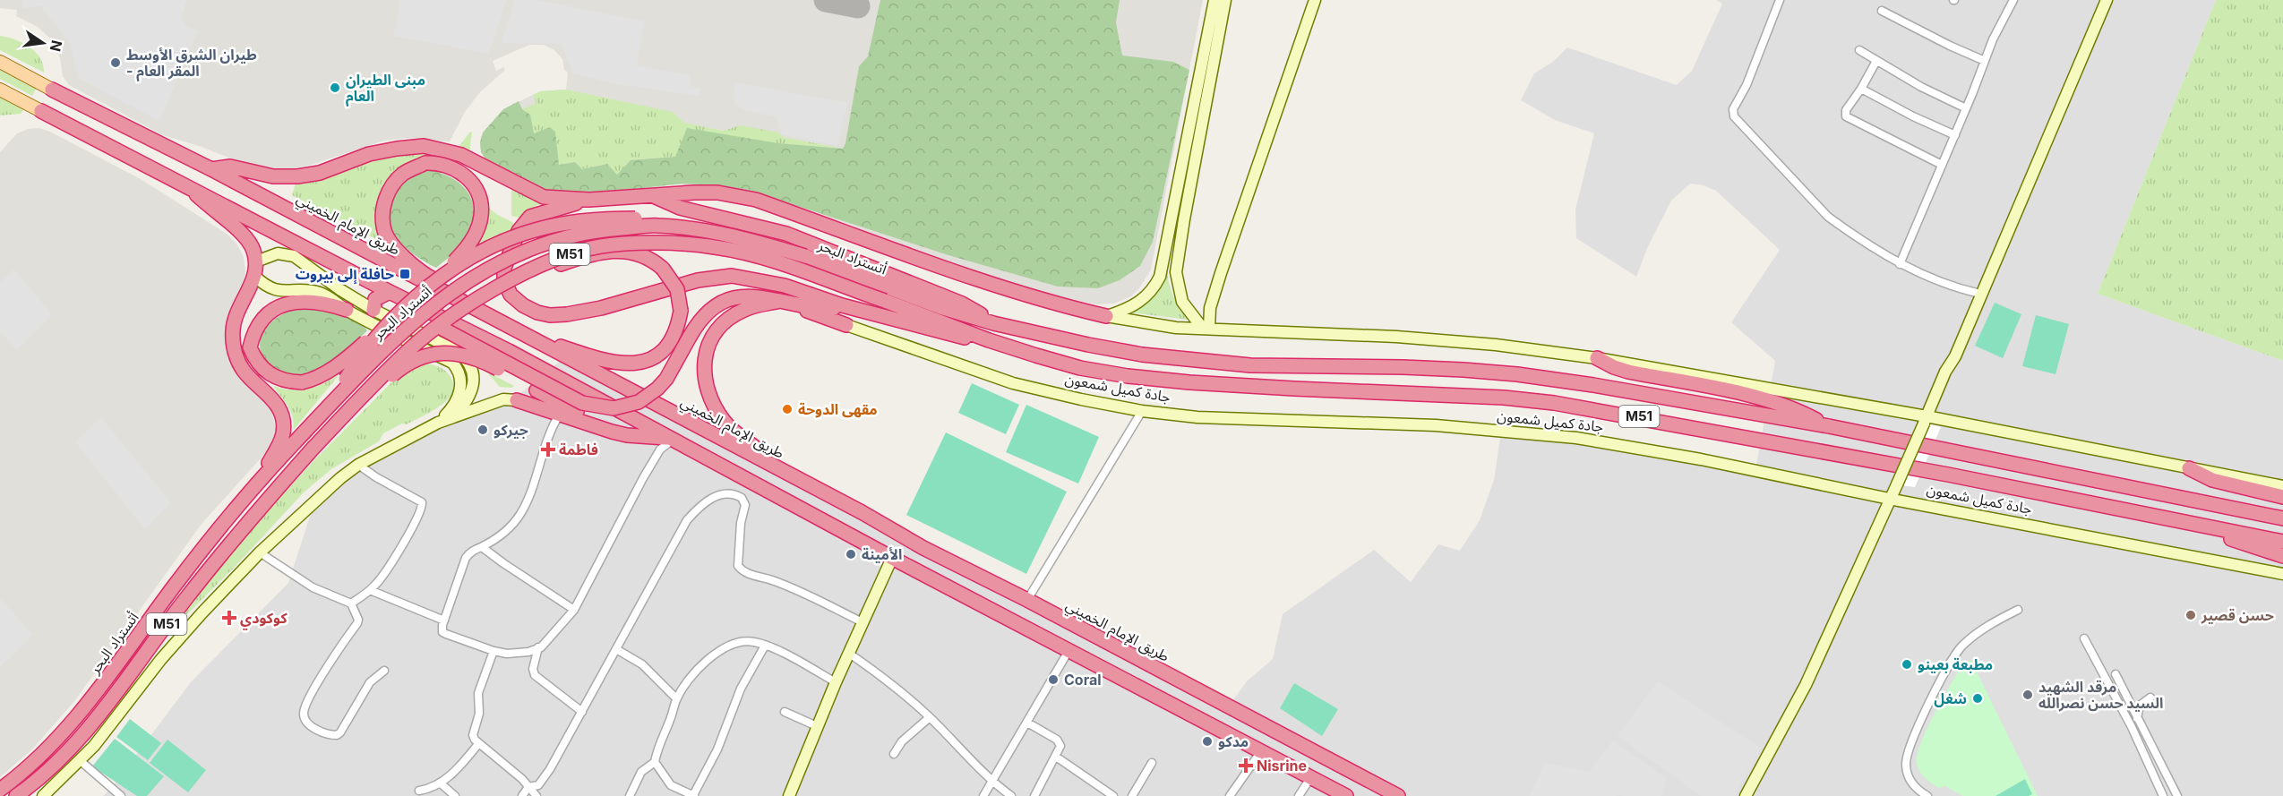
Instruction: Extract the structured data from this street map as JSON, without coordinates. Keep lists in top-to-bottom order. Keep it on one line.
{"streets":{"highway":["طريق الإمام الخميني","M51","أتستراد البحر","جادة كميل شمعون"]},"crossings":[["M51","أتستراد البحر"],["أتستراد البحر","جادة كميل شمعون"]],"places":{"other":["طيران الشرق الأوسط - المقر العام","مبنى الطيران العام","مقهى الدوحة","جيركو","الأمينة","حسن قصير","مطبعة بعينو","Coral","مرقد الشهيد السيد حسن نصرالله","شغل","مدكو"],"transit":["حافلة إلى بيروت"],"health":["فاطمة","كوكودي","Nisrine"]},"north":"right"}
